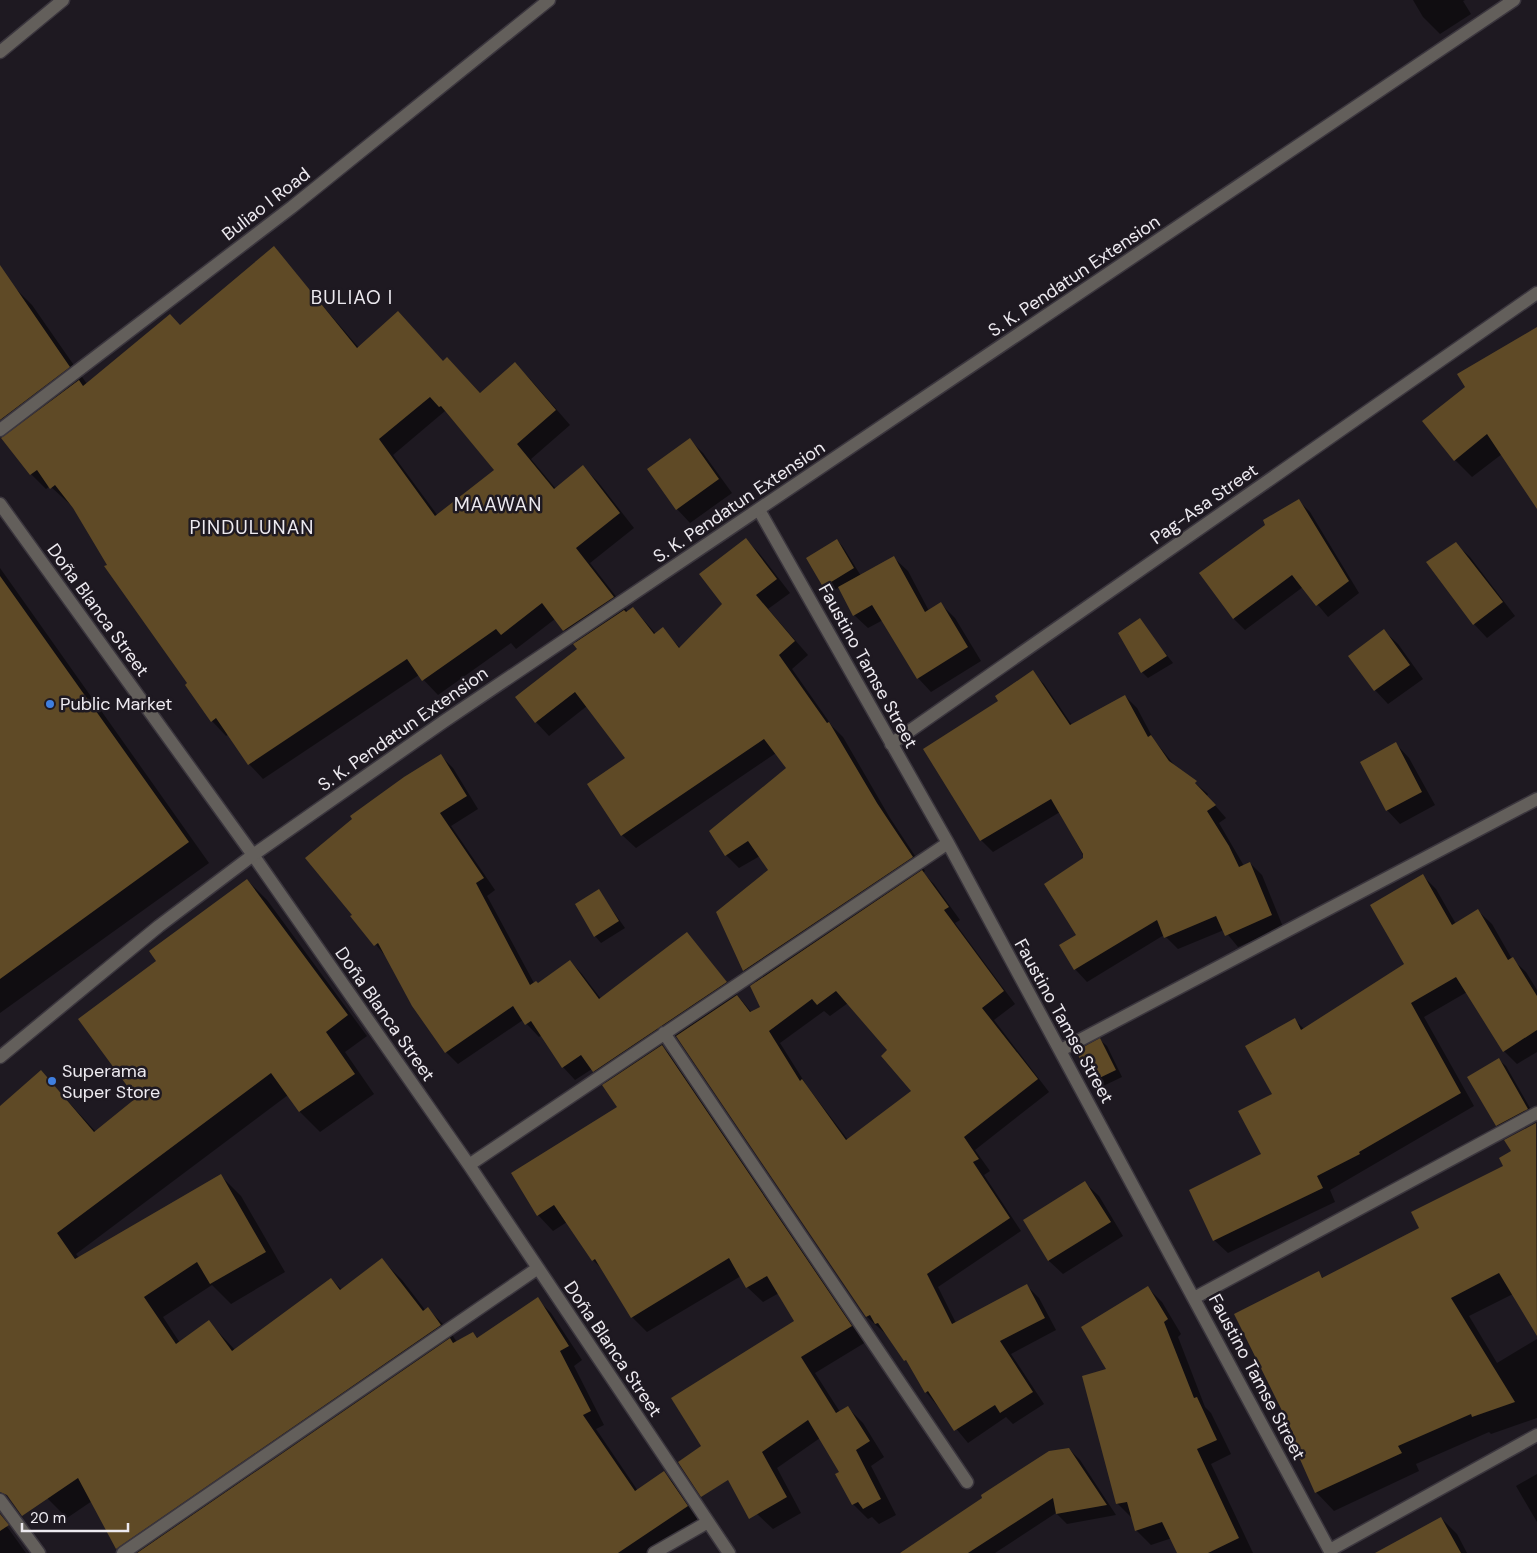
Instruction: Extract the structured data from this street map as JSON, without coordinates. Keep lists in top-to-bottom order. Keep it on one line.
{"streets":{"street":["Buliao I Road","S. K. Pendatun Extension","Pag-Asa Street","Doña Blanca Street","Faustino Tamse Street"]},"crossings":[["S. K. Pendatun Extension","Doña Blanca Street"],["S. K. Pendatun Extension","Faustino Tamse Street"],["Pag-Asa Street","Faustino Tamse Street"]],"districts":["BULIAO I","MAAWAN","PINDULUNAN"],"places":["Public Market","Superama Super Store"],"scale_bar":"20 m"}
